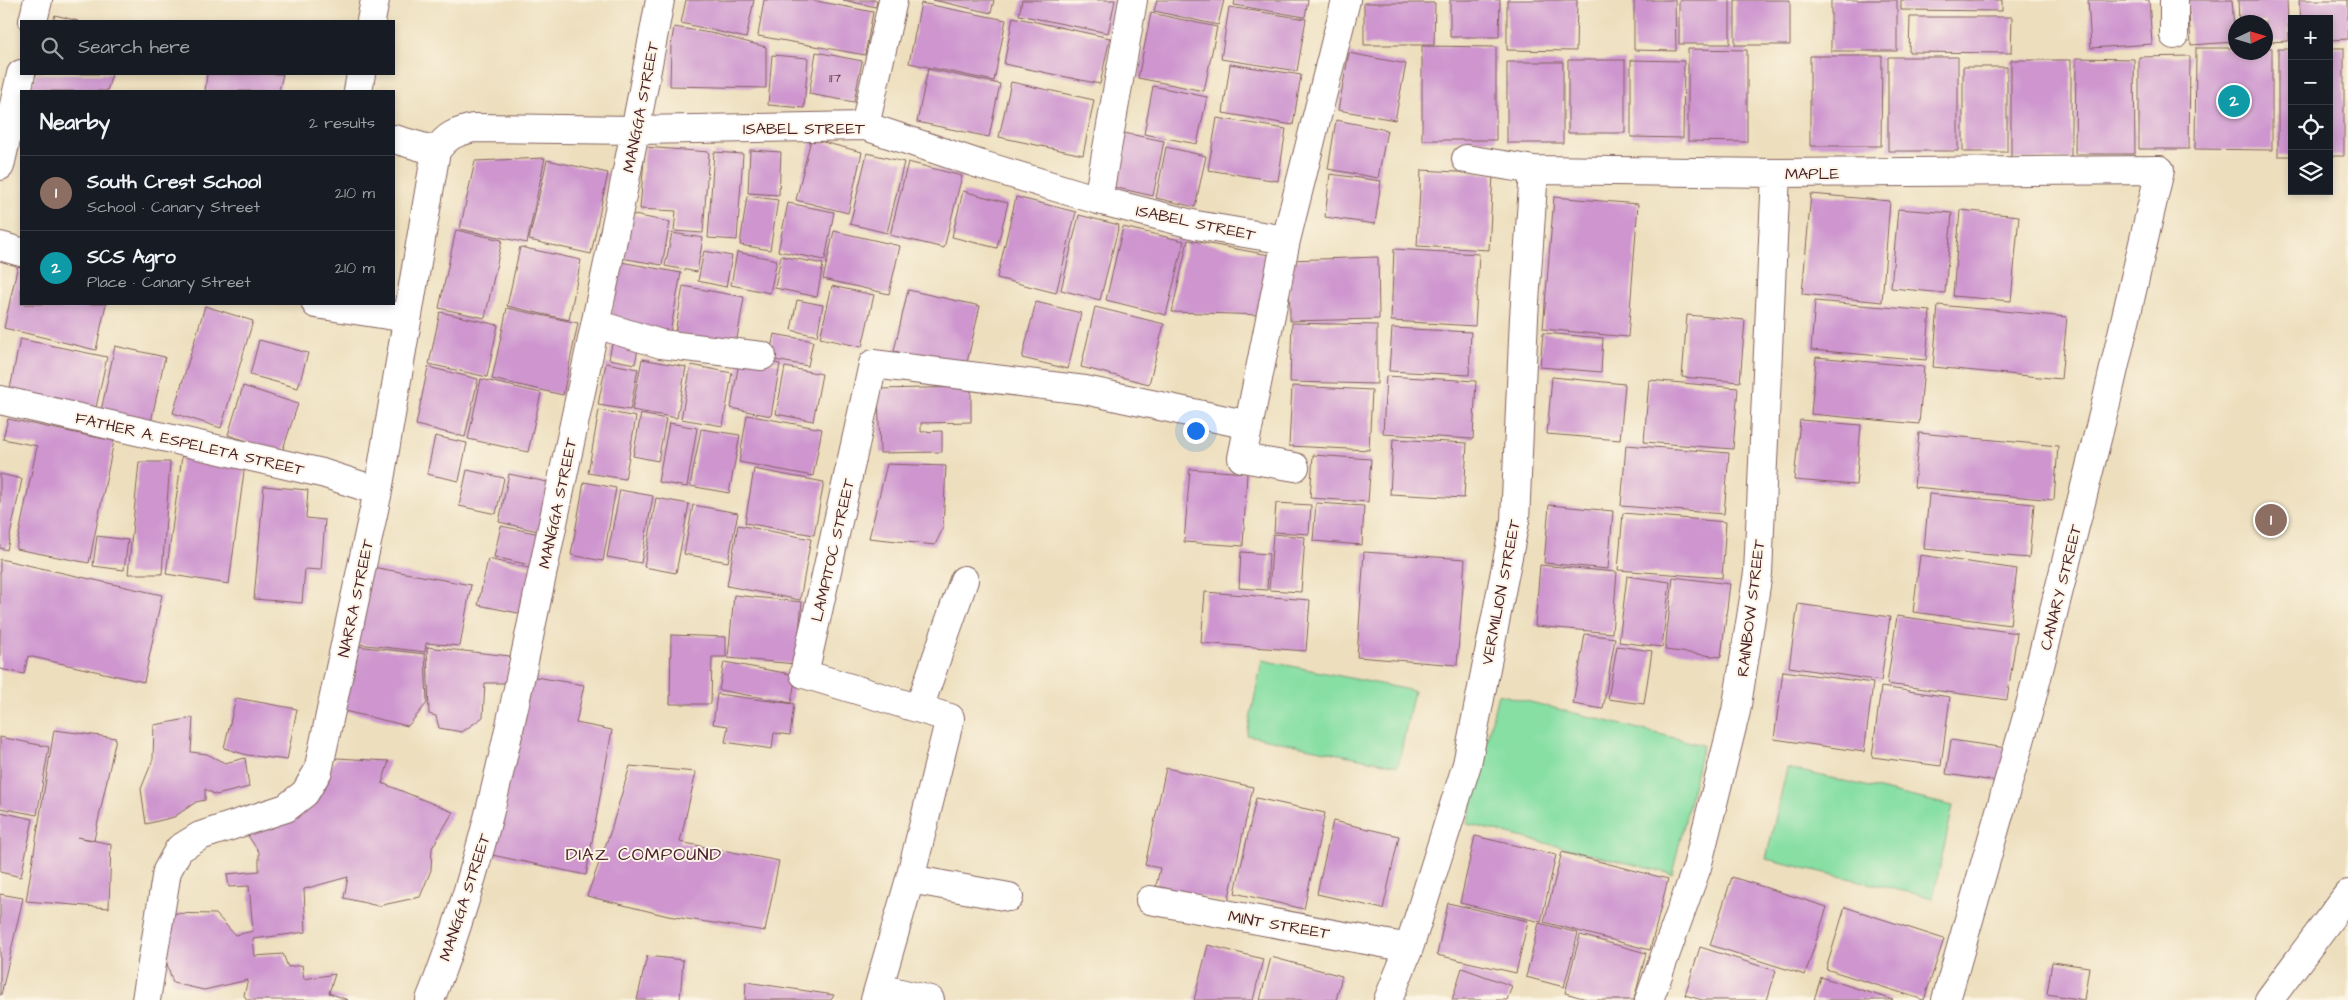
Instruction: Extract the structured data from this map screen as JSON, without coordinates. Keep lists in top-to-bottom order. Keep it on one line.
{"streets":{"street":["MANGGA STREET","ISABEL STREET","MAPLE","FATHER A. ESPELETA STREET","LAMPITOC STREET","CANARY STREET","VERMILION STREET","NARRA STREET","RAINBOW STREET","MINT STREET"]},"crossings":[["MANGGA STREET","ISABEL STREET"],["ISABEL STREET","NARRA STREET"],["MAPLE","CANARY STREET"],["MAPLE","VERMILION STREET"],["MAPLE","RAINBOW STREET"],["FATHER A. ESPELETA STREET","NARRA STREET"],["VERMILION STREET","MINT STREET"]],"districts":["DIAZ COMPOUND"],"house_numbers":["117"],"north":"right","page":{"map_buttons":["+","−"],"search":"Search here","pins":["2","1"],"heading":["Nearby","2 results"],"list":[{"mark":"1","name":"South Crest School","note":"School · Canary Street","value":"210 m"},{"mark":"2","name":"SCS Agro","note":"Place · Canary Street","value":"210 m"}]}}
